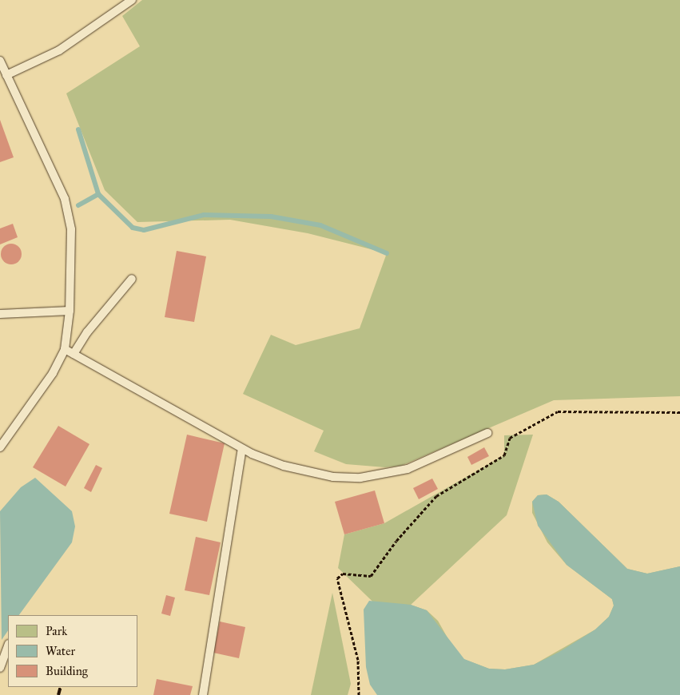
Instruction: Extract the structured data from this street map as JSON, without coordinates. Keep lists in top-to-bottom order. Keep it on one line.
{"legend":["Park","Water","Building"]}
